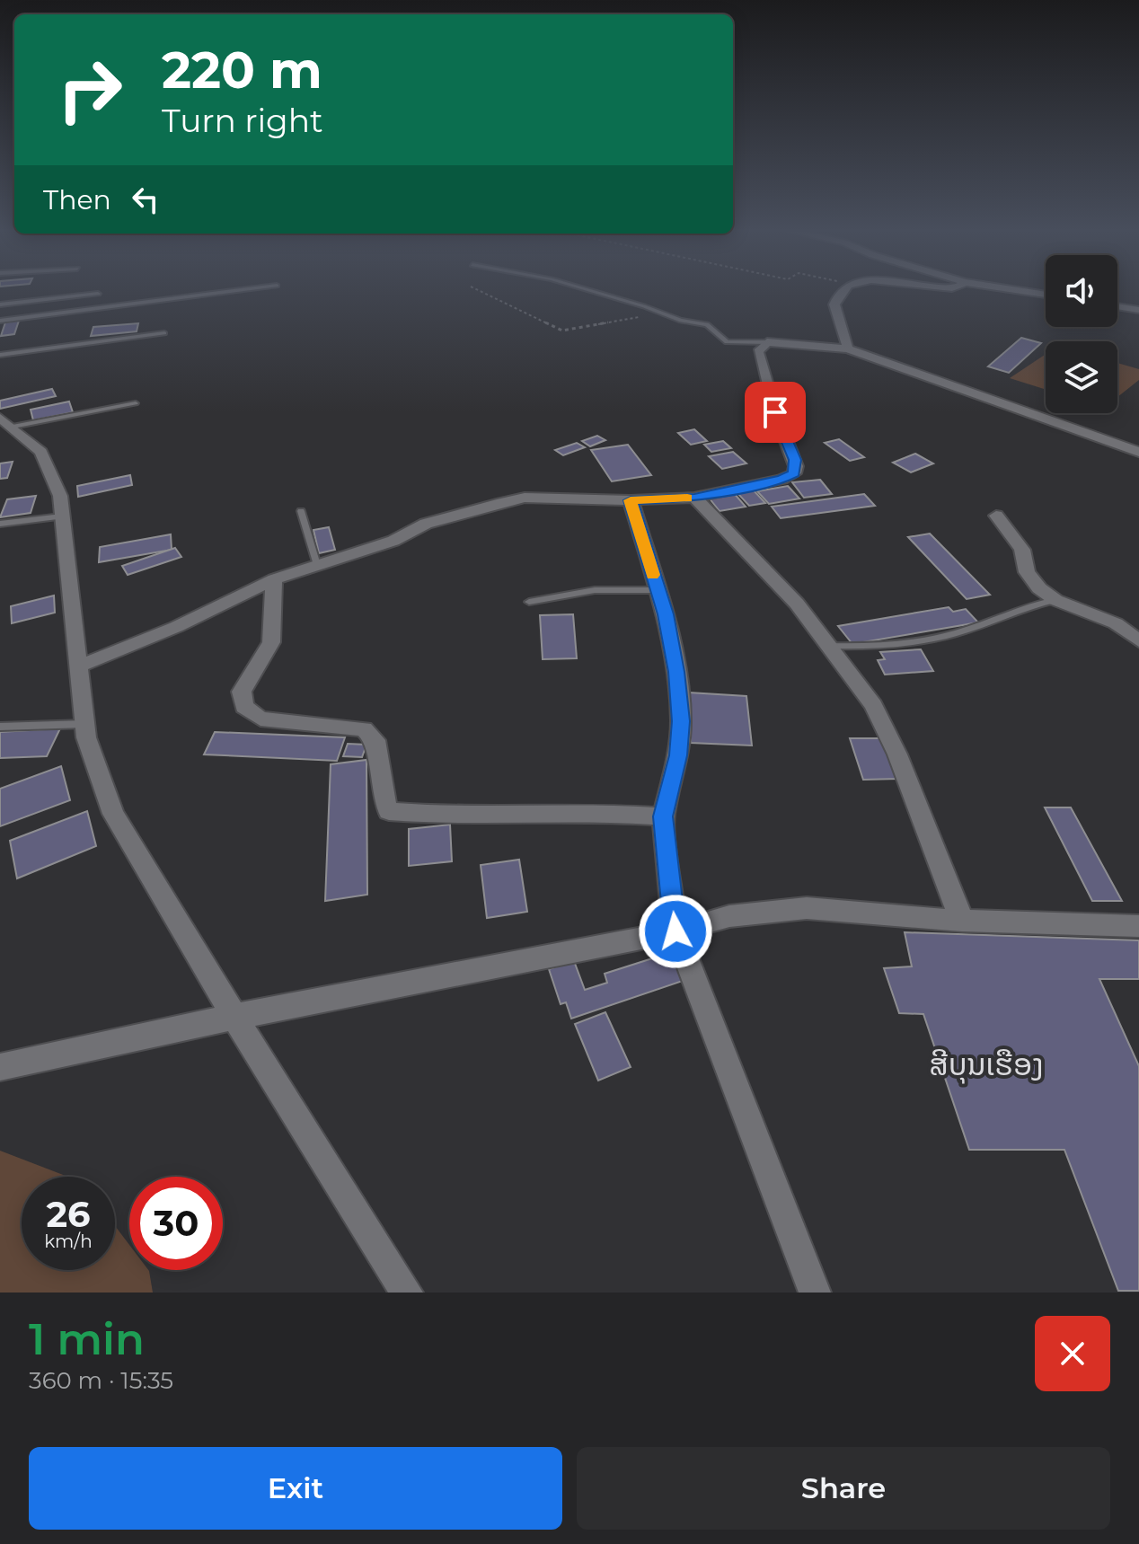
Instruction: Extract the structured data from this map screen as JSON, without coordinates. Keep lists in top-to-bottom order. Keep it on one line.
{"districts":["ສີບຸນເຮືອງ"],"page":{"turn":["220 m","Turn right"],"then":"Then","speed":"26 km/h","limit":"30","heading":["1 min","360 m · 15:35"],"buttons":["Exit","Share"]}}
